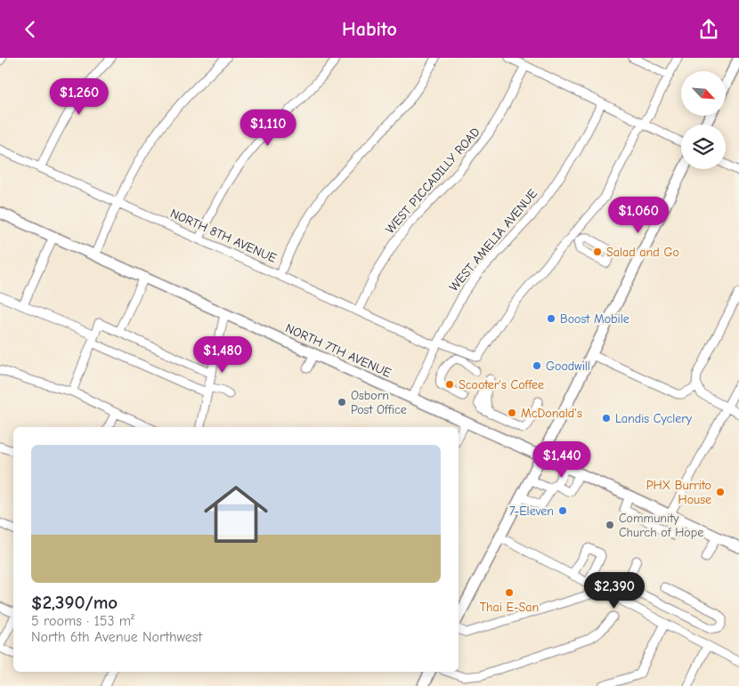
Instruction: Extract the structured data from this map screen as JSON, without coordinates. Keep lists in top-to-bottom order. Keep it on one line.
{"streets":{"main road":["NORTH 7TH AVENUE"],"street":["WEST PICCADILLY ROAD","NORTH 8TH AVENUE","WEST AMELIA AVENUE"]},"crossings":[["WEST PICCADILLY ROAD","NORTH 8TH AVENUE"],["NORTH 8TH AVENUE","WEST AMELIA AVENUE"],["WEST AMELIA AVENUE","NORTH 7TH AVENUE"]],"places":["Salad and Go","Boost Mobile","Goodwill","Scooter's Coffee","Osborn Post Office","McDonald's","Landis Cyclery","PHX Burrito House","7-Eleven","Community Church of Hope","Thai E-San"],"north":"bottom right","page":{"header":"Habito","price":["$1,260","$1,110","$1,060","$1,480","$1,440","$2,390"],"list":[{"name":"$2,390/mo","note":"5 rooms · 153 m² · North 6th Avenue Northwest"}]}}
